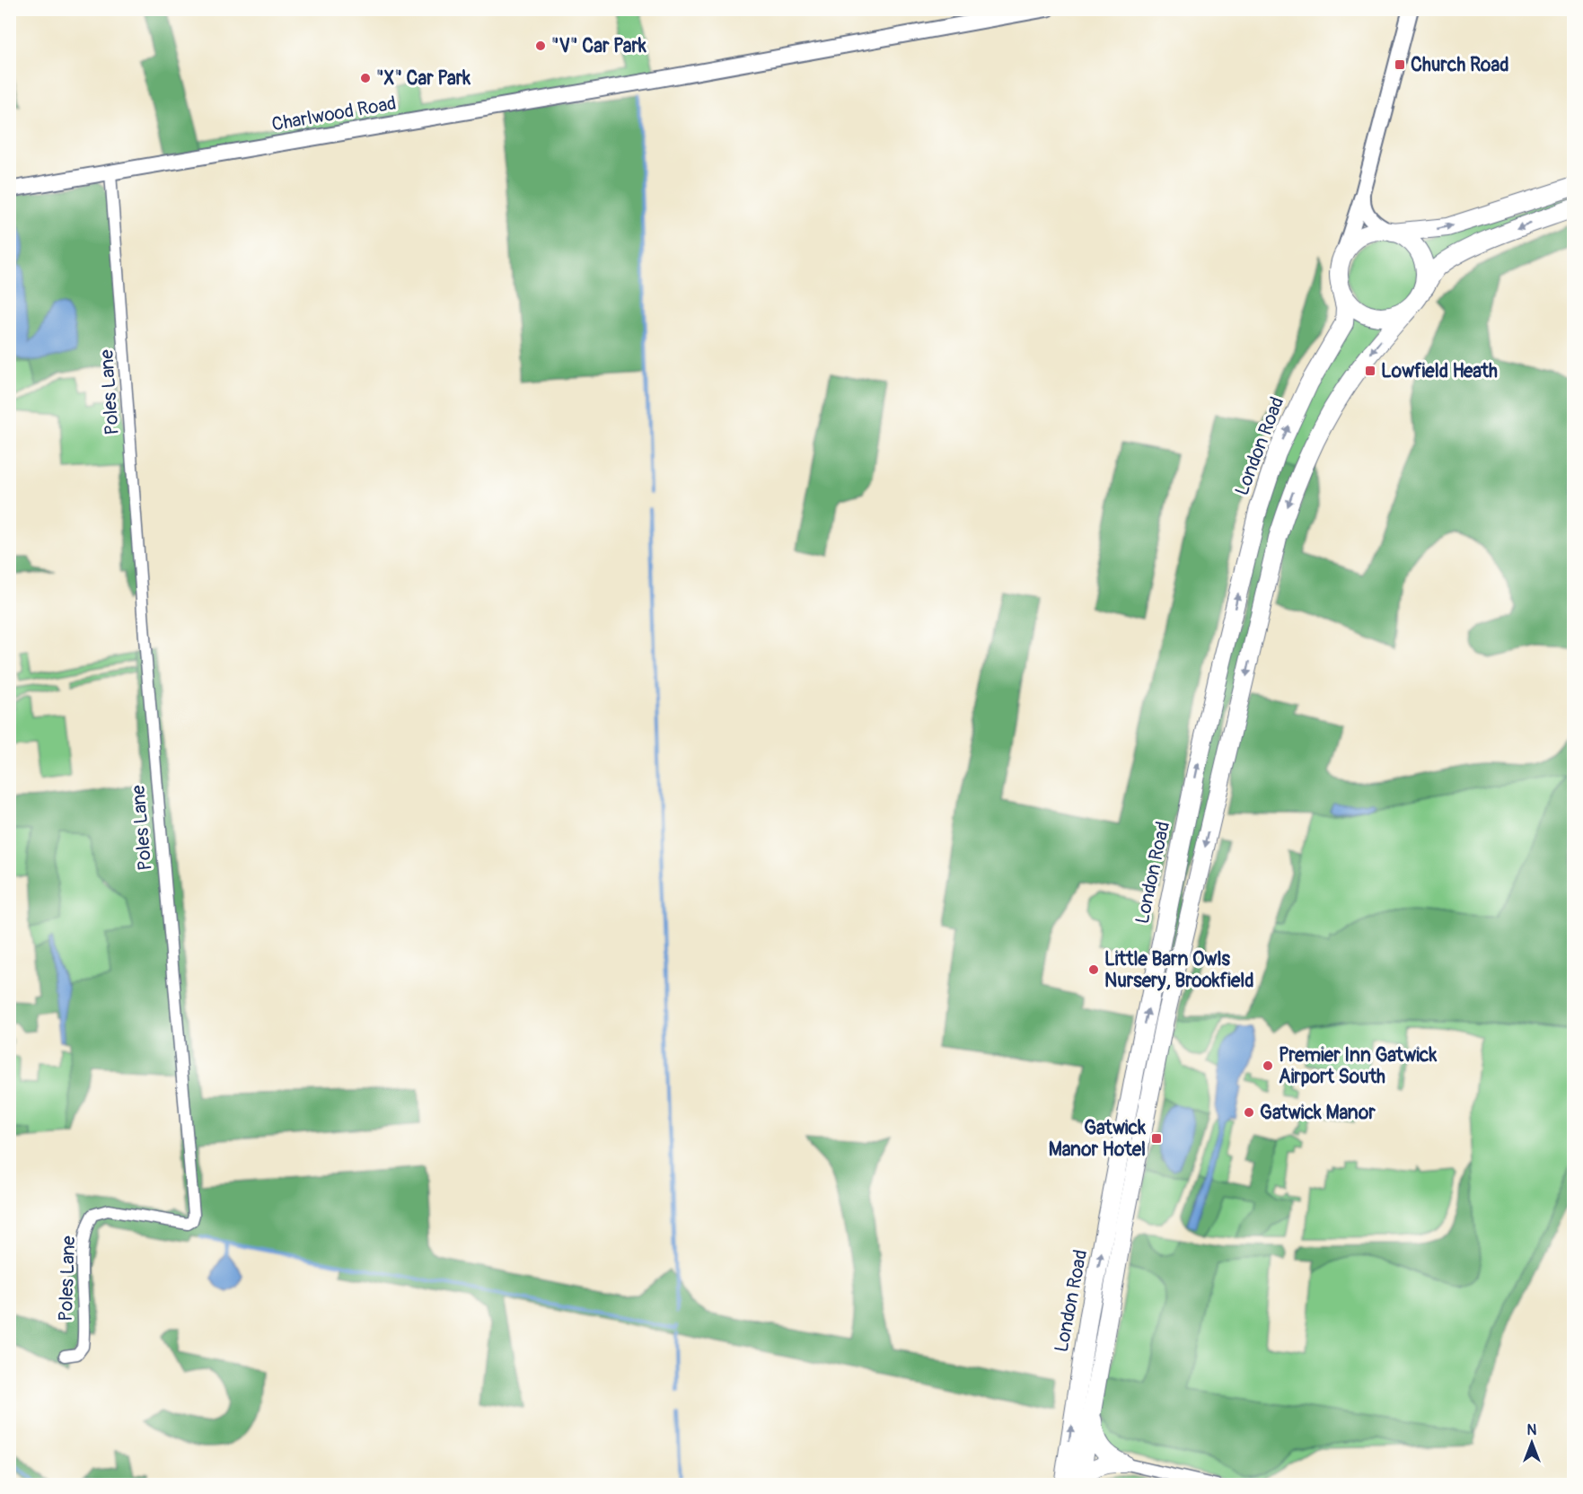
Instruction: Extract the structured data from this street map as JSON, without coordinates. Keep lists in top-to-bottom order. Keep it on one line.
{"streets":{"main road":["London Road"],"street":["Charlwood Road","Poles Lane"]},"crossings":[["Charlwood Road","Poles Lane"]],"places":{"other":["\"V\" Car Park","\"X\" Car Park","Little Barn Owls Nursery, Brookfield","Premier Inn Gatwick Airport South","Gatwick Manor"],"transit":["Church Road","Lowfield Heath","Gatwick Manor Hotel"]},"north":"top"}
